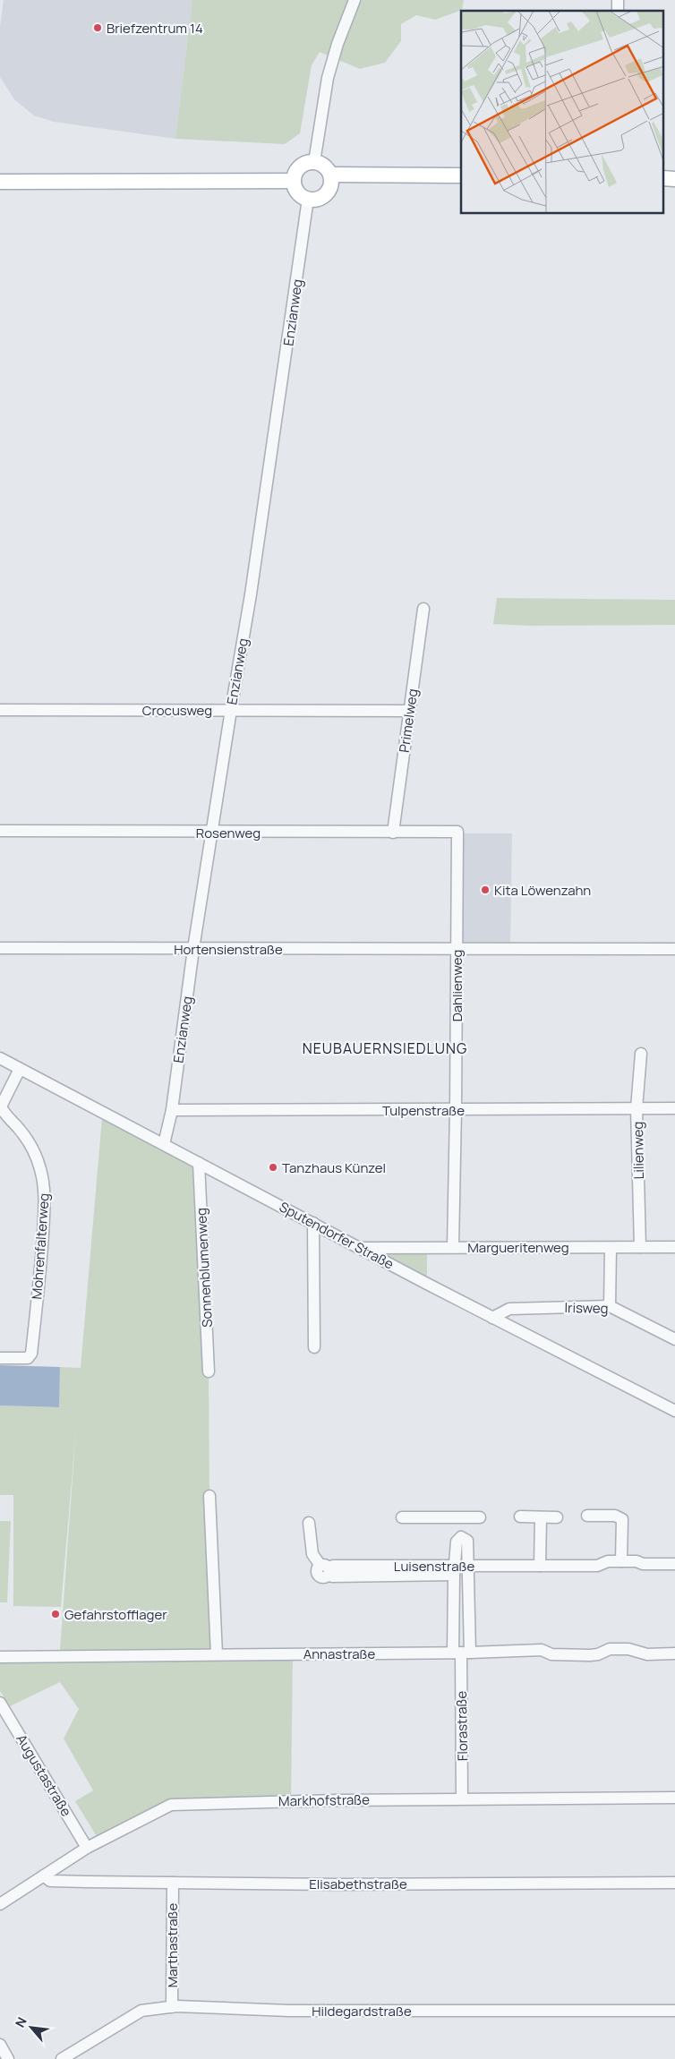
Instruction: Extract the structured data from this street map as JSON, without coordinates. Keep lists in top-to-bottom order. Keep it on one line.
{"streets":{"street":["Enzianweg","Crocusweg","Primelweg","Rosenweg","Hortensienstraße","Dahlienweg","Tulpenstraße","Lilienweg","Sputendorfer Straße","Mohrenfalterweg","Margueritenweg","Sonnenblumenweg","Irisweg","Luisenstraße","Annastraße","Florastraße","Augustastraße","Markhofstraße","Elisabethstraße","Marthastraße","Hildegardstraße"]},"crossings":[["Enzianweg","Crocusweg"],["Enzianweg","Rosenweg"],["Enzianweg","Hortensienstraße"],["Enzianweg","Tulpenstraße"],["Enzianweg","Sputendorfer Straße"],["Crocusweg","Primelweg"],["Primelweg","Rosenweg"],["Rosenweg","Dahlienweg"],["Hortensienstraße","Dahlienweg"],["Dahlienweg","Tulpenstraße"],["Dahlienweg","Margueritenweg"],["Tulpenstraße","Lilienweg"],["Lilienweg","Margueritenweg"],["Sputendorfer Straße","Mohrenfalterweg"],["Sputendorfer Straße","Margueritenweg"],["Sputendorfer Straße","Sonnenblumenweg"],["Sputendorfer Straße","Irisweg"],["Luisenstraße","Florastraße"],["Annastraße","Florastraße"],["Florastraße","Markhofstraße"],["Augustastraße","Markhofstraße"],["Markhofstraße","Elisabethstraße"],["Elisabethstraße","Marthastraße"],["Marthastraße","Hildegardstraße"]],"districts":["NEUBAUERNSIEDLUNG"],"places":["Briefzentrum 14","Kita Löwenzahn","Tanzhaus Künzel","Gefahrstofflager"],"north":"top left"}
